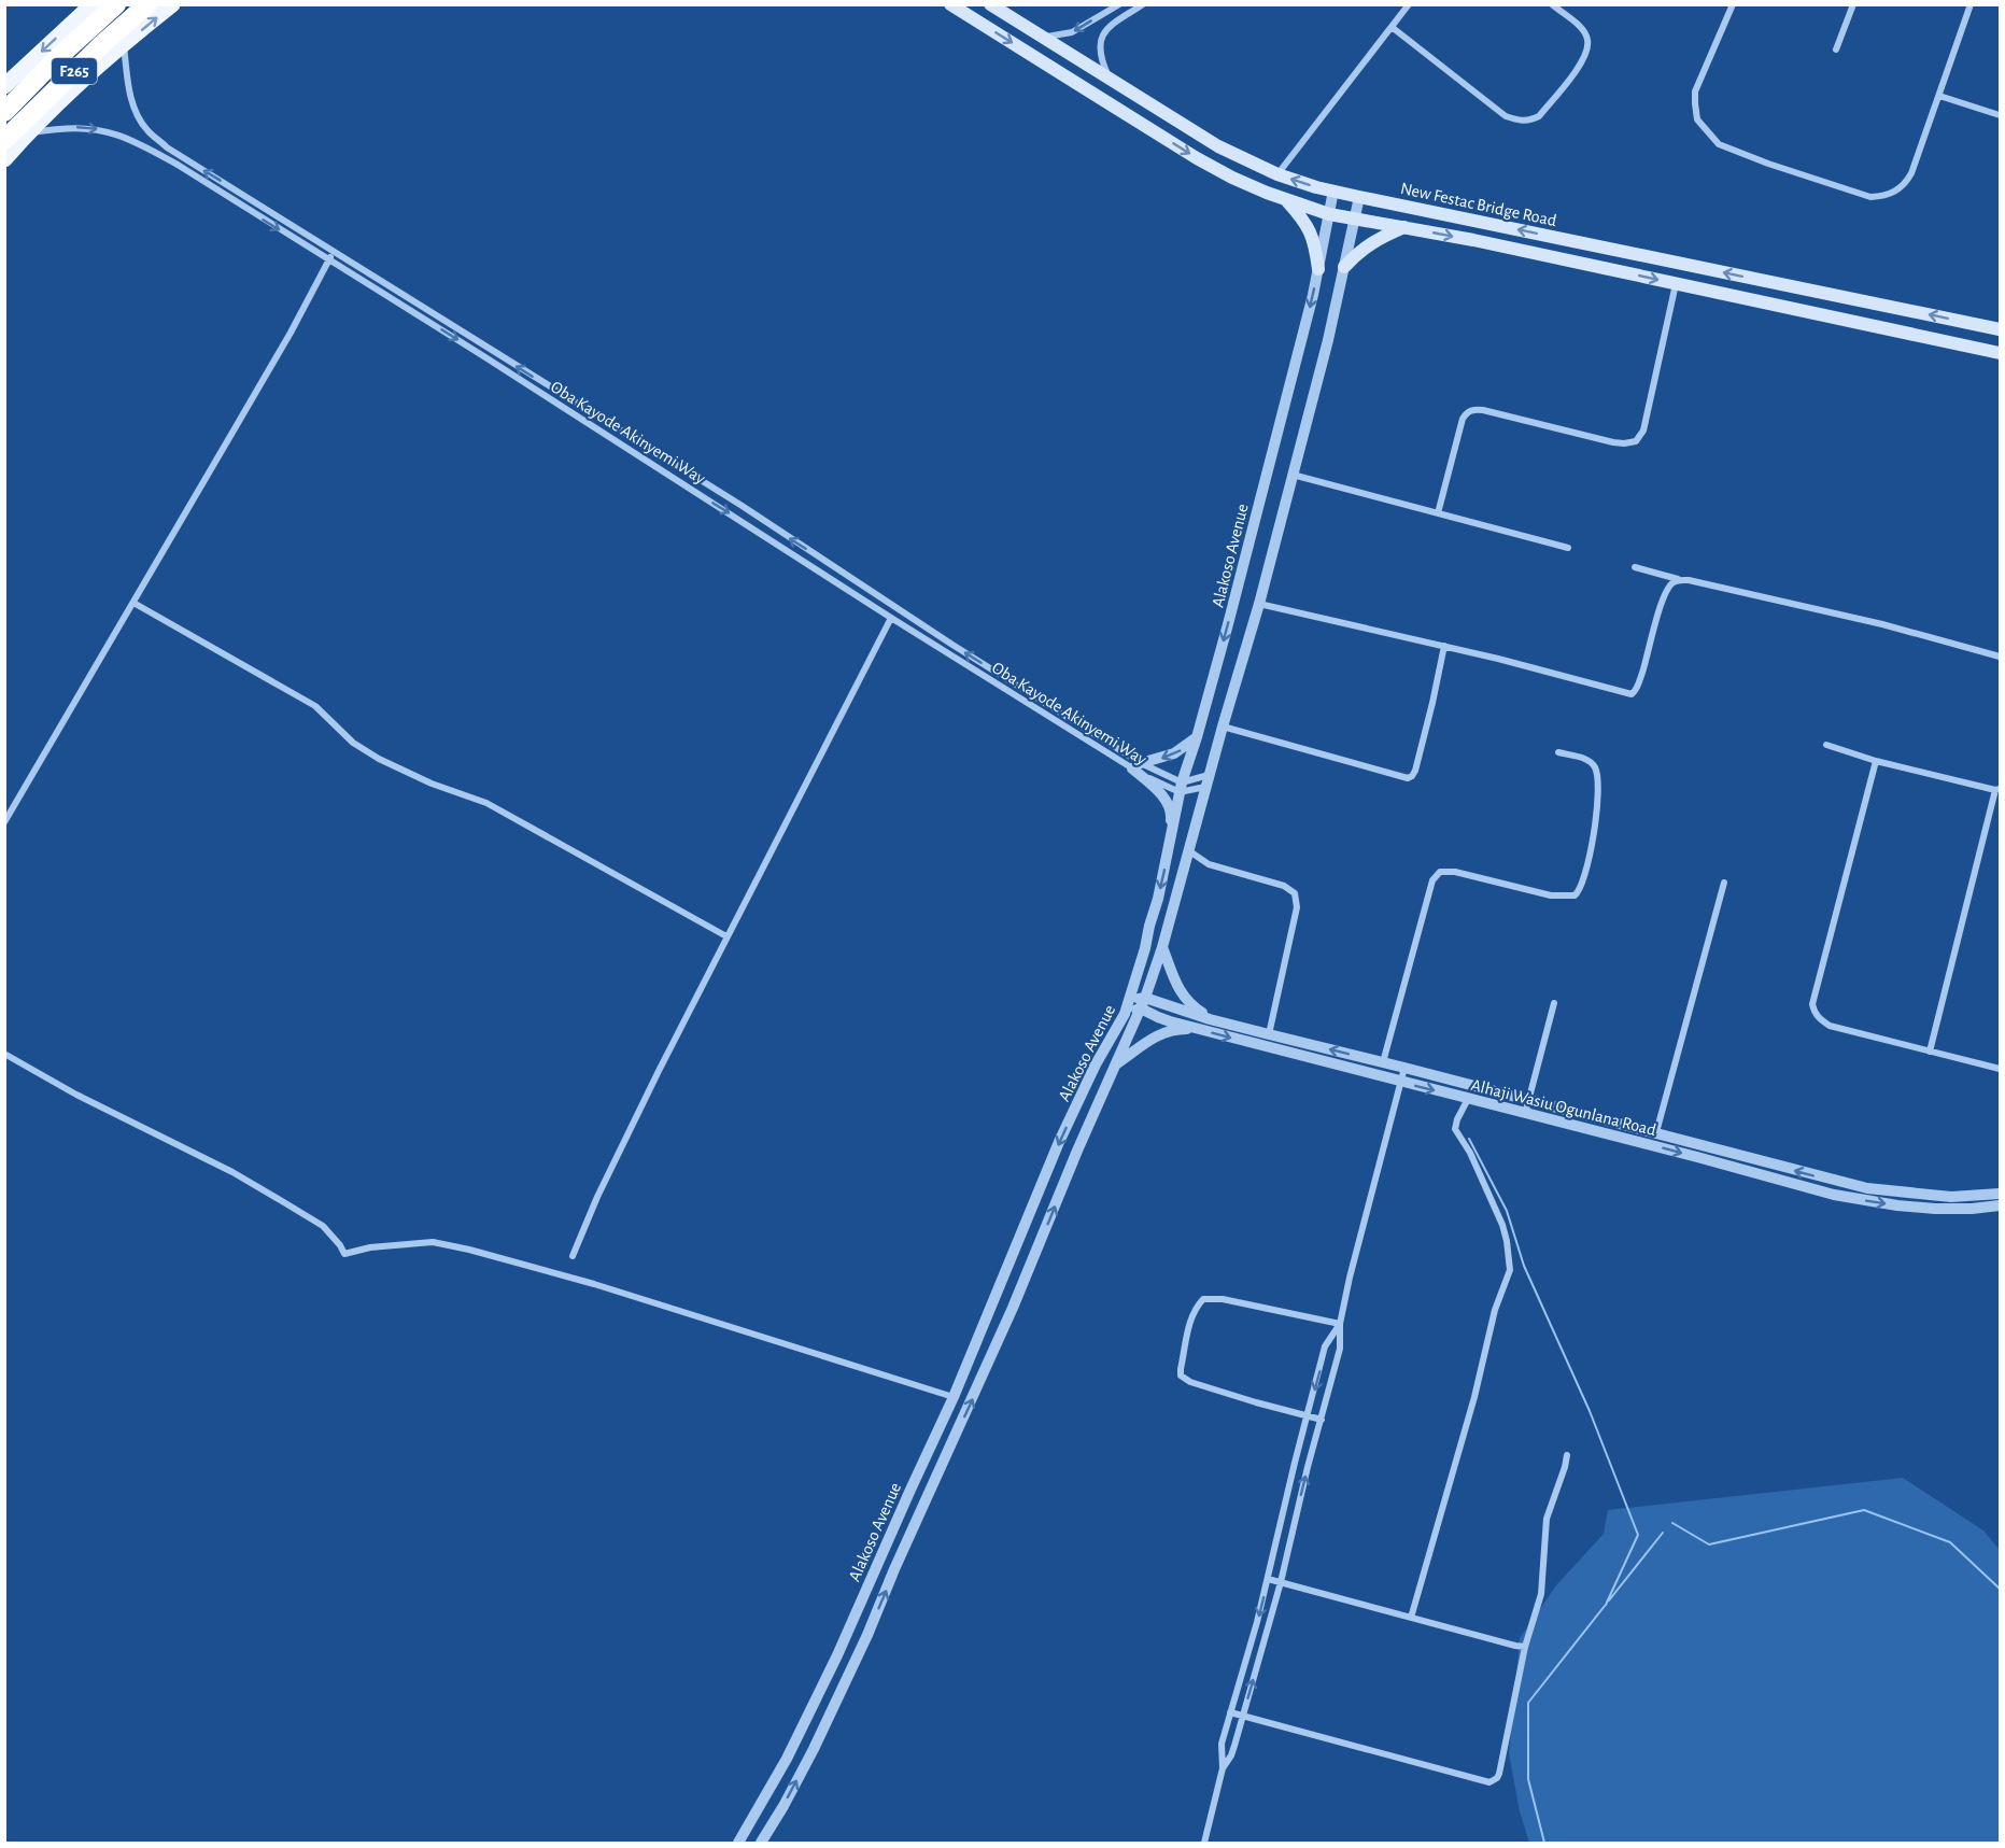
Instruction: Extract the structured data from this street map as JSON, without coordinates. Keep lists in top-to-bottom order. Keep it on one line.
{"streets":{"highway":["F265"],"main road":["New Festac Bridge Road"],"street":["Oba Kayode Akinyemi Way","Alakoso Avenue","Alhaji Wasiu Ogunlana Road"]},"crossings":[["New Festac Bridge Road","Alakoso Avenue"],["Oba Kayode Akinyemi Way","Alakoso Avenue"],["Alakoso Avenue","Alhaji Wasiu Ogunlana Road"]]}
